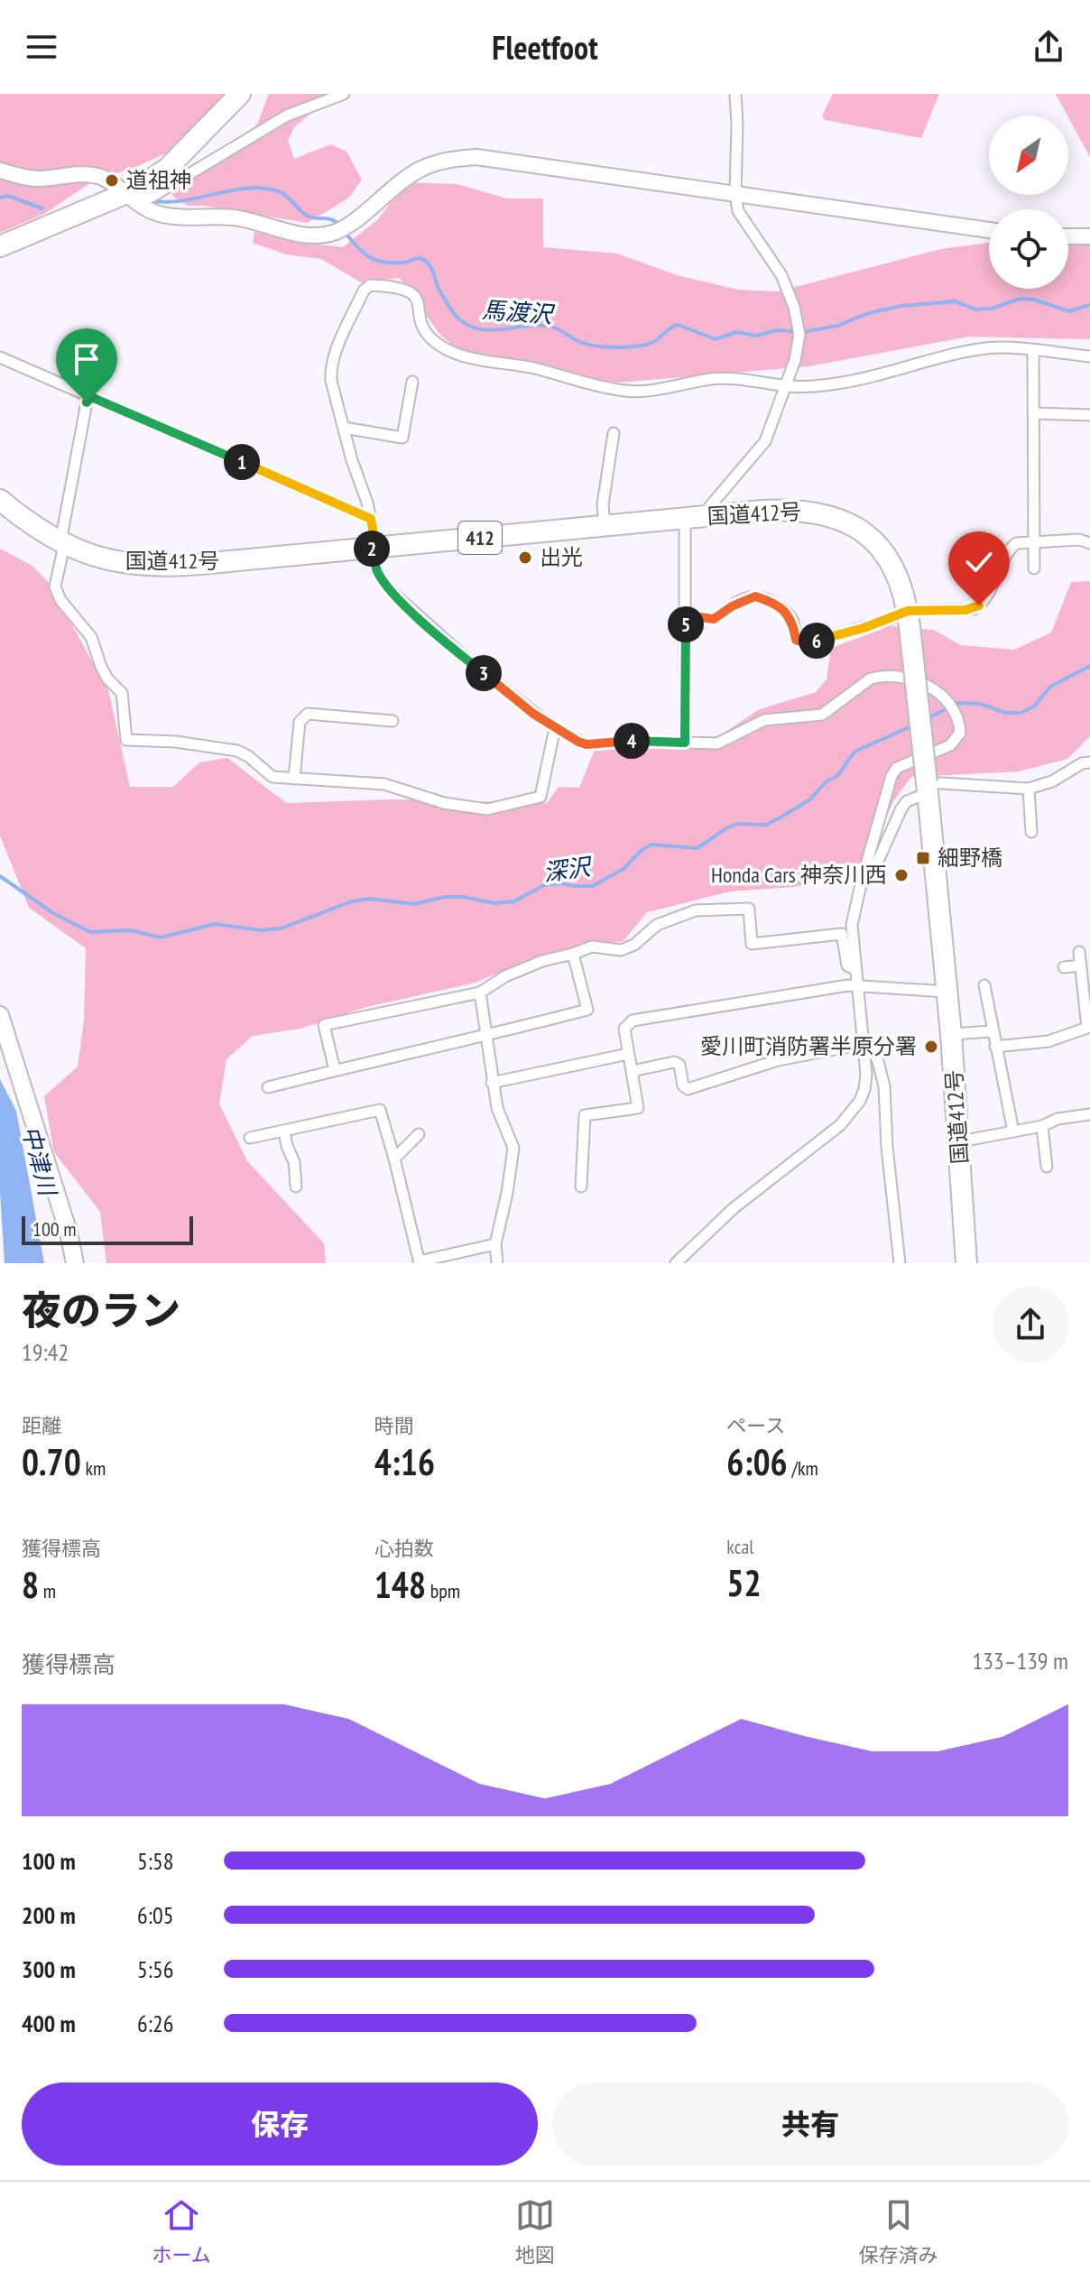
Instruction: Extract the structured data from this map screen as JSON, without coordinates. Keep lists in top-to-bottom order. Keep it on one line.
{"streets":{"highway":["国道412号","412"]},"water":["馬渡沢","深沢","中津川"],"places":{"other":["道祖神","出光","Honda Cars 神奈川西","愛川町消防署半原分署"],"transit":["細野橋"]},"scale_bar":"100 m","north":"bottom left","page":{"header":"Fleetfoot","pins":["1","2","5","6","3","4"],"scale":"100 m","heading":["夜のラン","19:42"],"stats":[["距離","0.70 km"],["時間","4:16"],["ペース","6:06 /km"],["獲得標高","8 m"],["心拍数","148 bpm"],["kcal","52"]],"chart":["獲得標高","133–139 m"],"list":[{"name":"100 m","note":"5:58"},{"name":"200 m","note":"6:05"},{"name":"300 m","note":"5:56"},{"name":"400 m","note":"6:26"}],"buttons":["保存","共有"],"tabs":["ホーム","地図","保存済み"]}}
